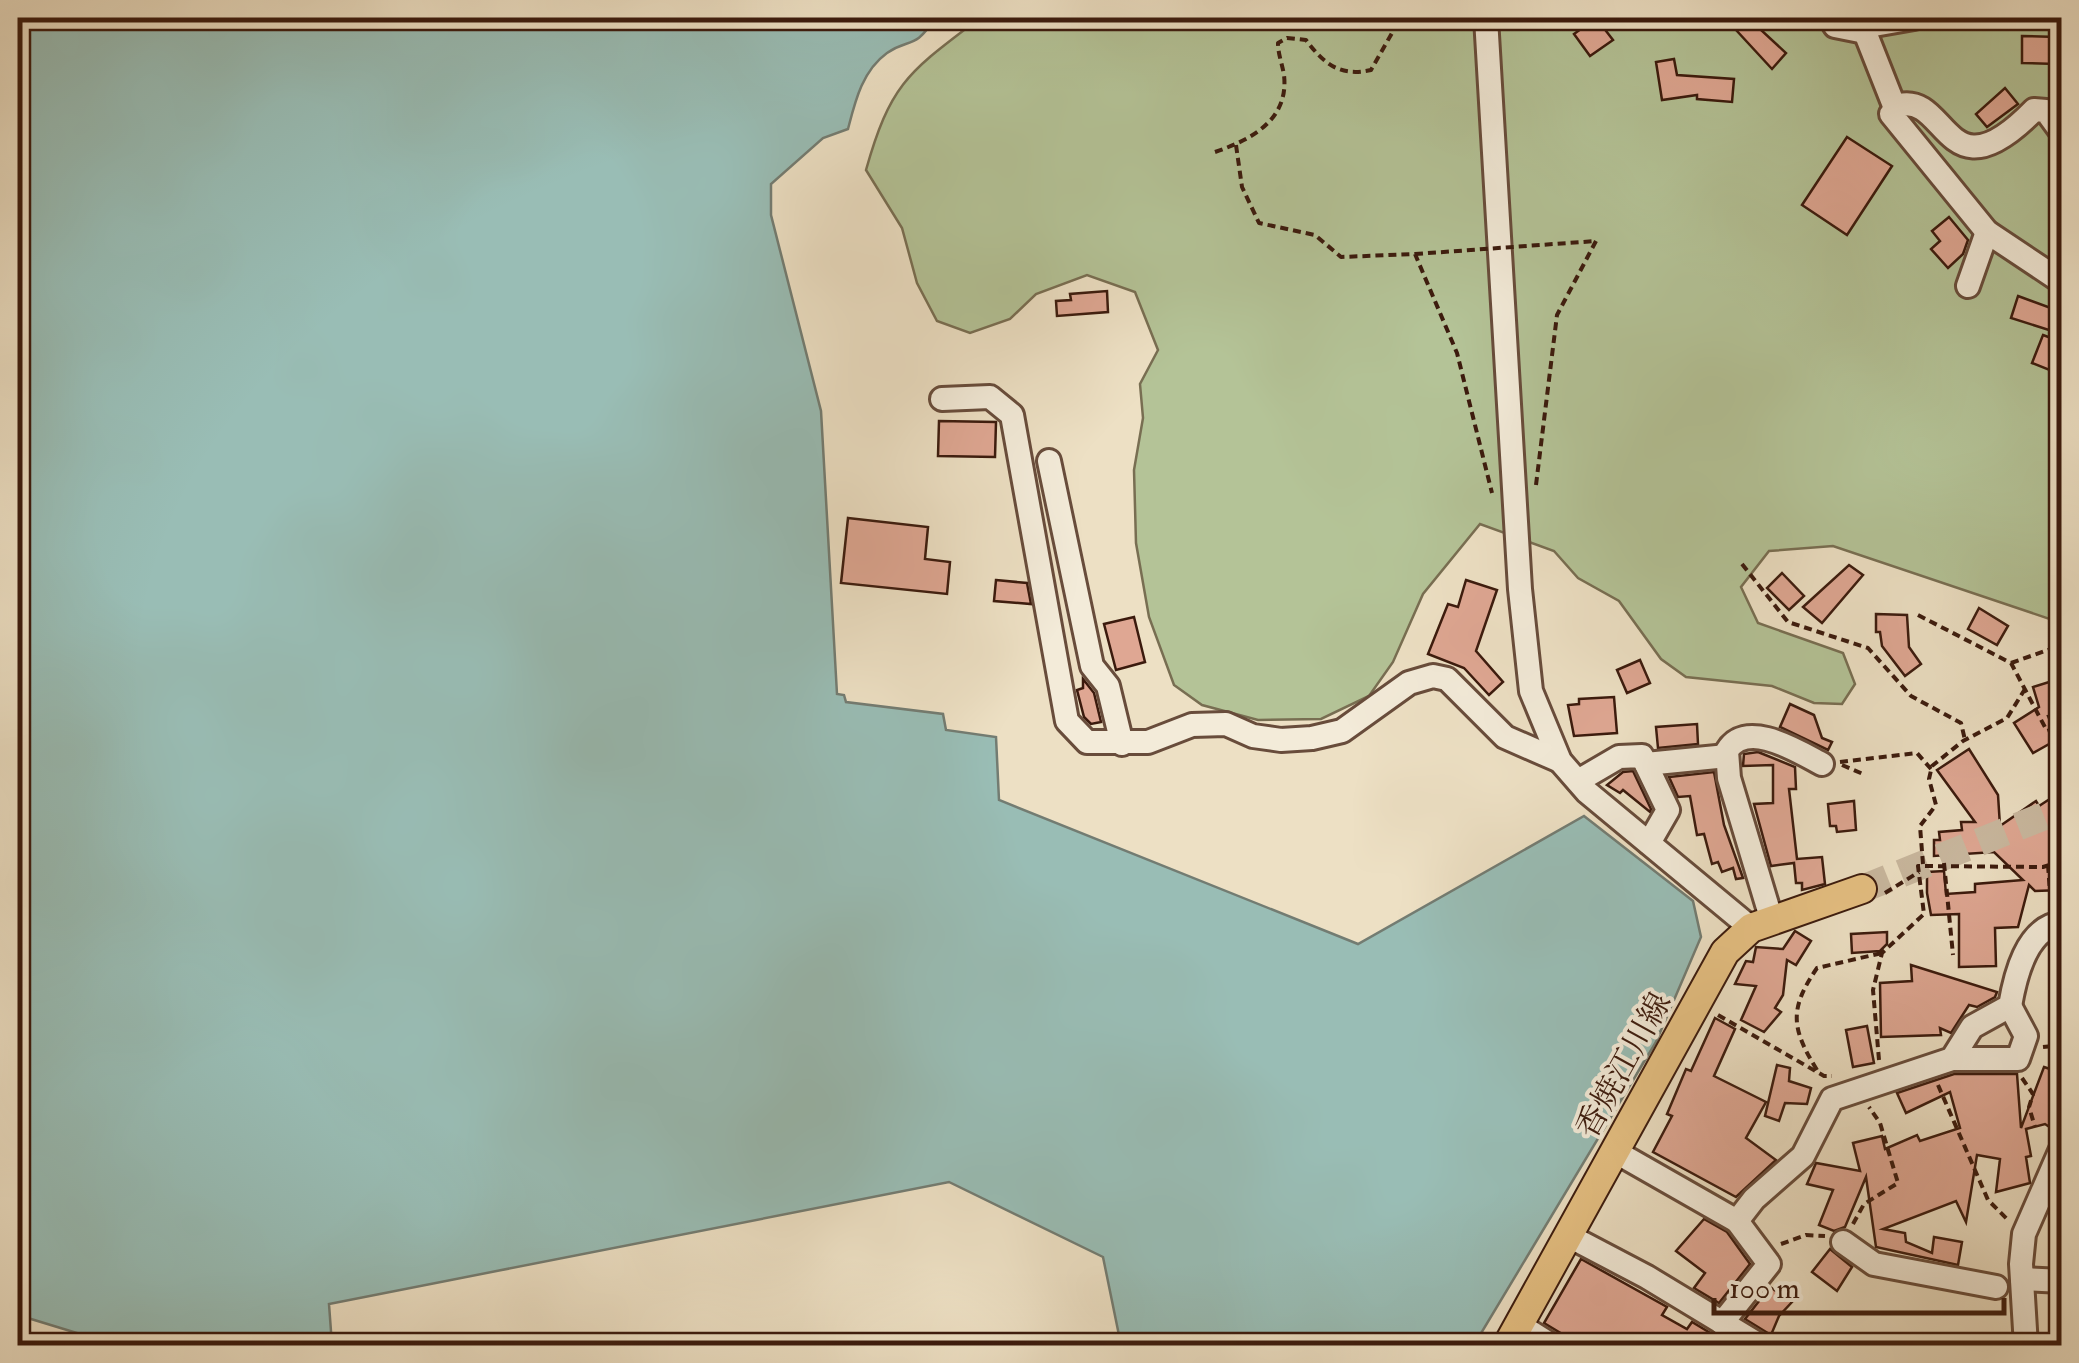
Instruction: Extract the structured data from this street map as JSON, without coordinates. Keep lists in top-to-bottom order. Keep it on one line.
{"streets":{"main road":["香焼江川線"]},"scale_bar":"100 m"}
